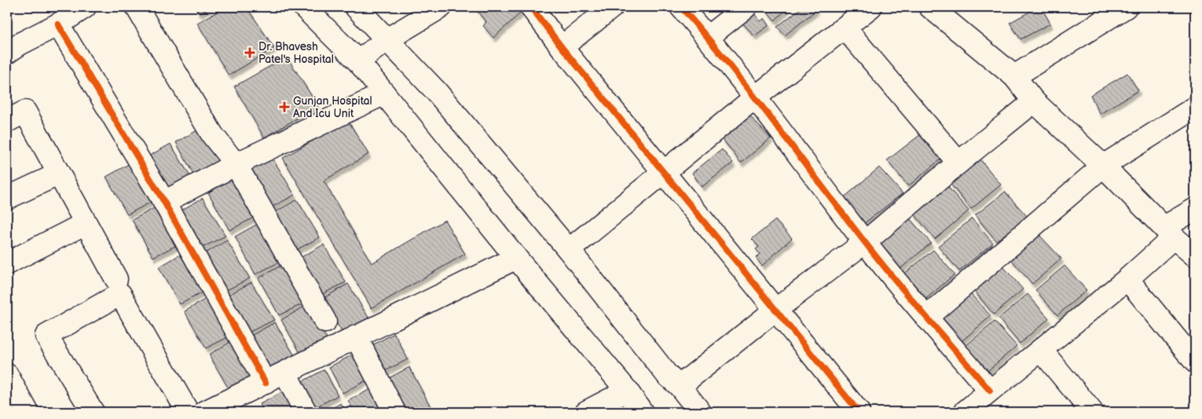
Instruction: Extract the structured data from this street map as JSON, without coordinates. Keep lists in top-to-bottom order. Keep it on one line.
{"places":{"health":["Dr. Bhavesh Patel's Hospital","Gunjan Hospital And Icu Unit"]}}
